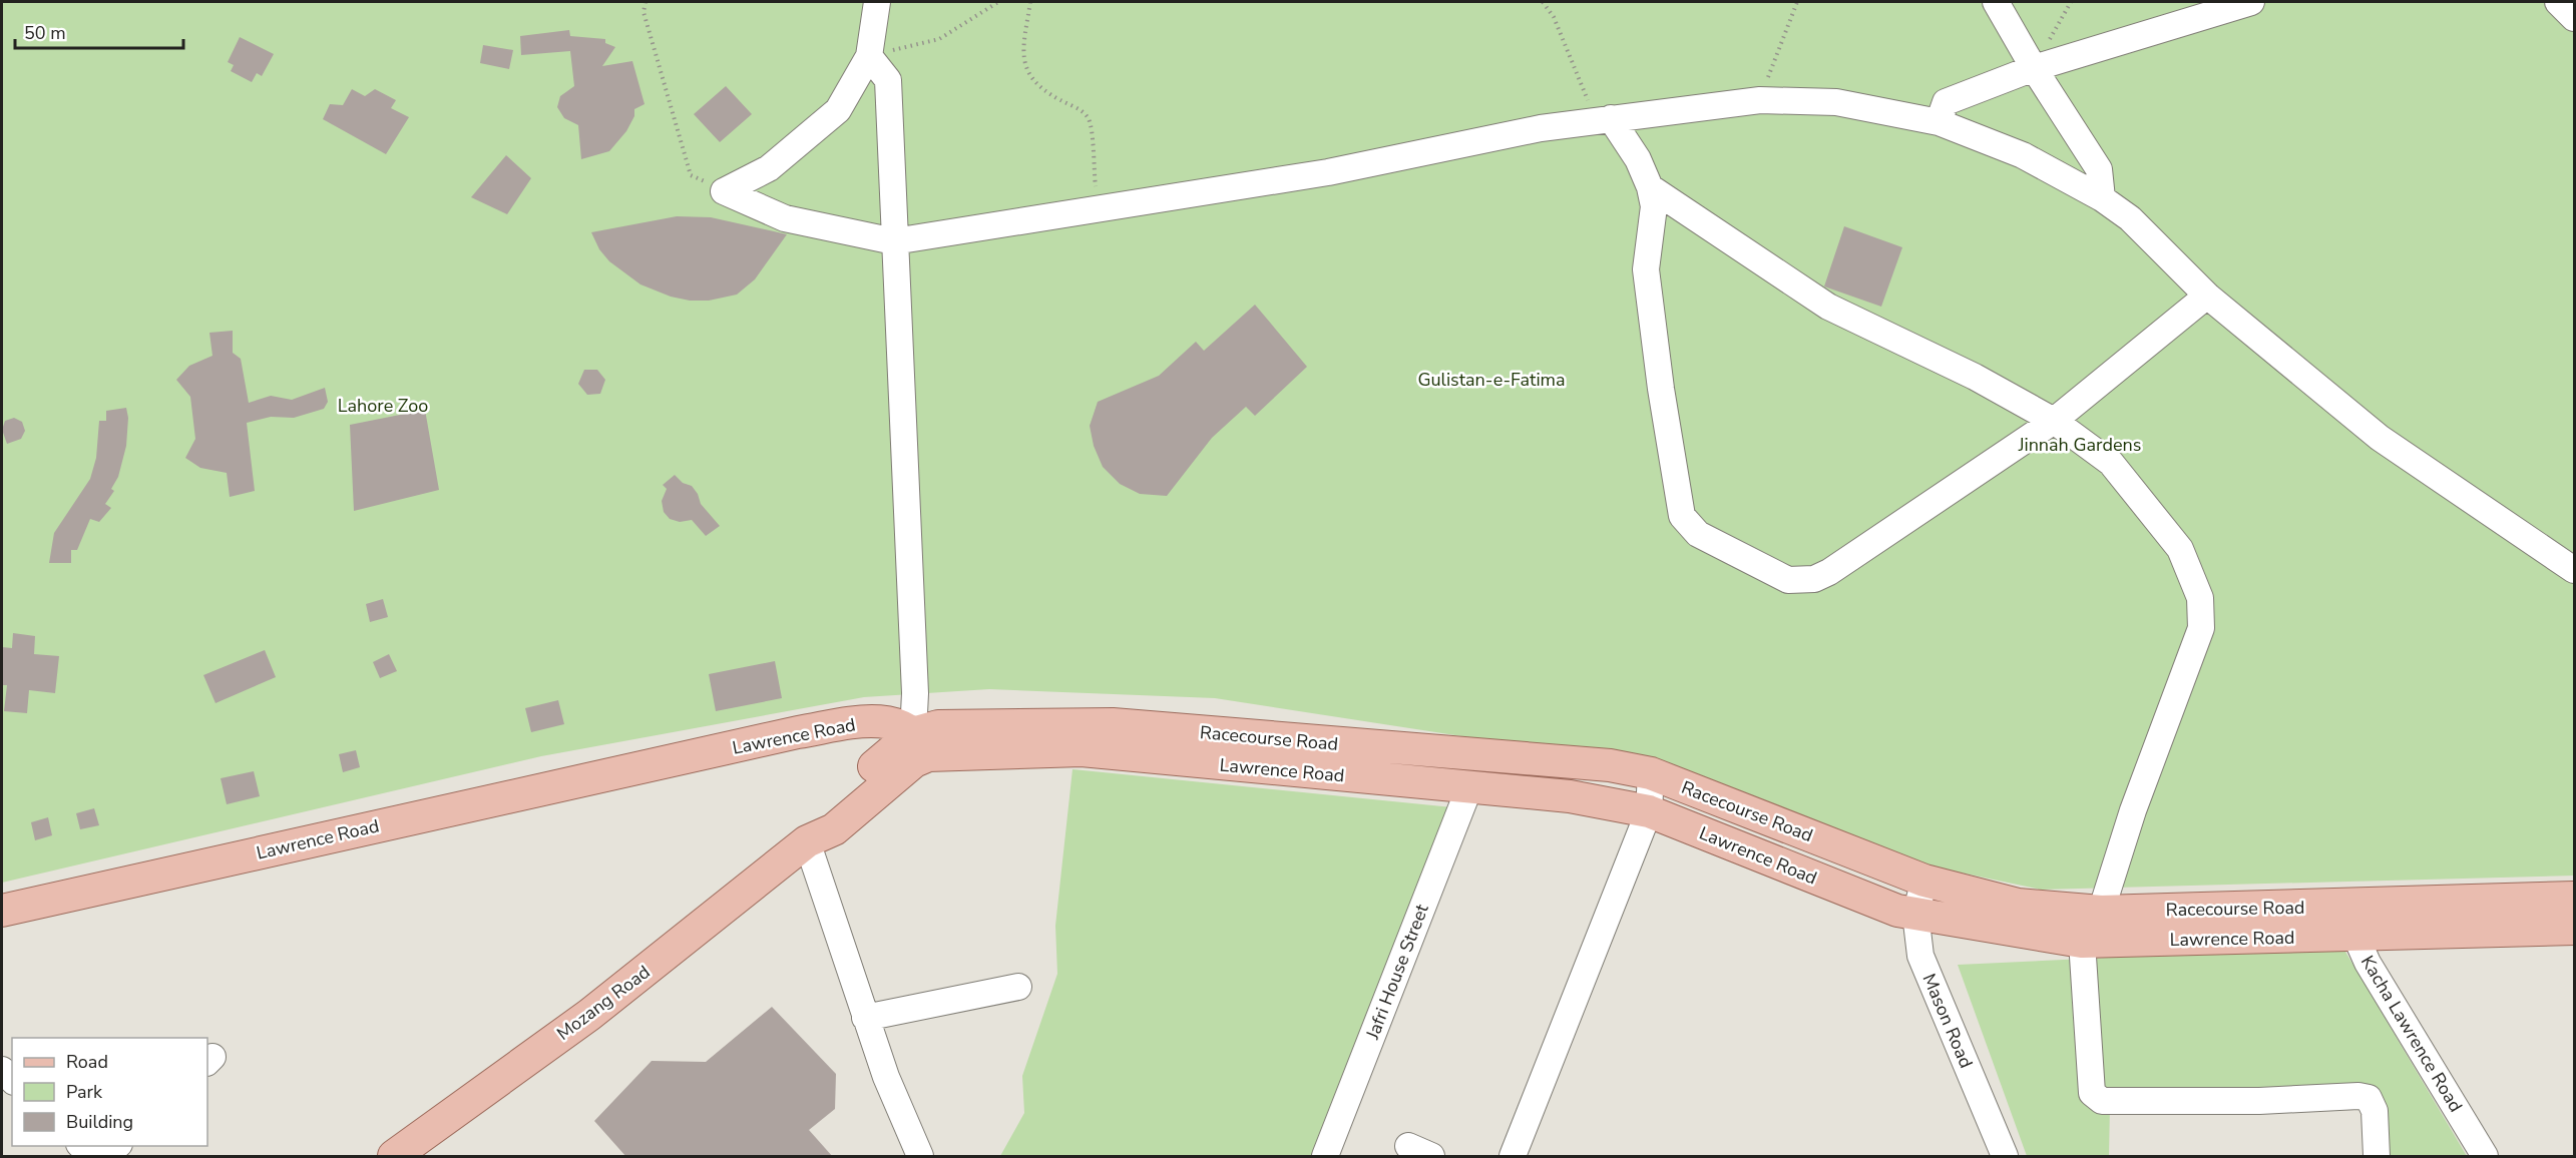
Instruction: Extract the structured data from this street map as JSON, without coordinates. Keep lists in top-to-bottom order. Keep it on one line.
{"streets":{"main road":["Lawrence Road","Racecourse Road","Mozang Road"],"street":["Jafri House Street","Mason Road","Kacha Lawrence Road"]},"crossings":[["Lawrence Road","Racecourse Road"],["Lawrence Road","Jafri House Street"],["Lawrence Road","Mozang Road"],["Lawrence Road","Mason Road"],["Racecourse Road","Mozang Road"],["Racecourse Road","Mason Road"],["Racecourse Road","Kacha Lawrence Road"]],"parks":["Gulistan-e-Fatima","Lahore Zoo","Jinnah Gardens"],"legend":["Road","Park","Building"],"scale_bar":"50 m"}
